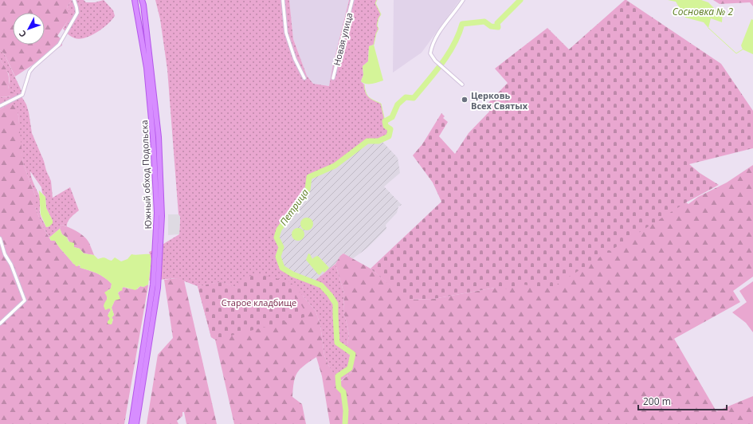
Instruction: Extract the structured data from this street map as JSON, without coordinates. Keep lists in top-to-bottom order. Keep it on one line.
{"streets":{"main road":["Южный обход Подольска"],"street":["Новая улица"]},"water":["Сосновка № 2","Петрица"],"parks":["Старое кладбище"],"places":["Церковь Всех Святых"],"scale_bar":"200 m","north":"bottom left"}
